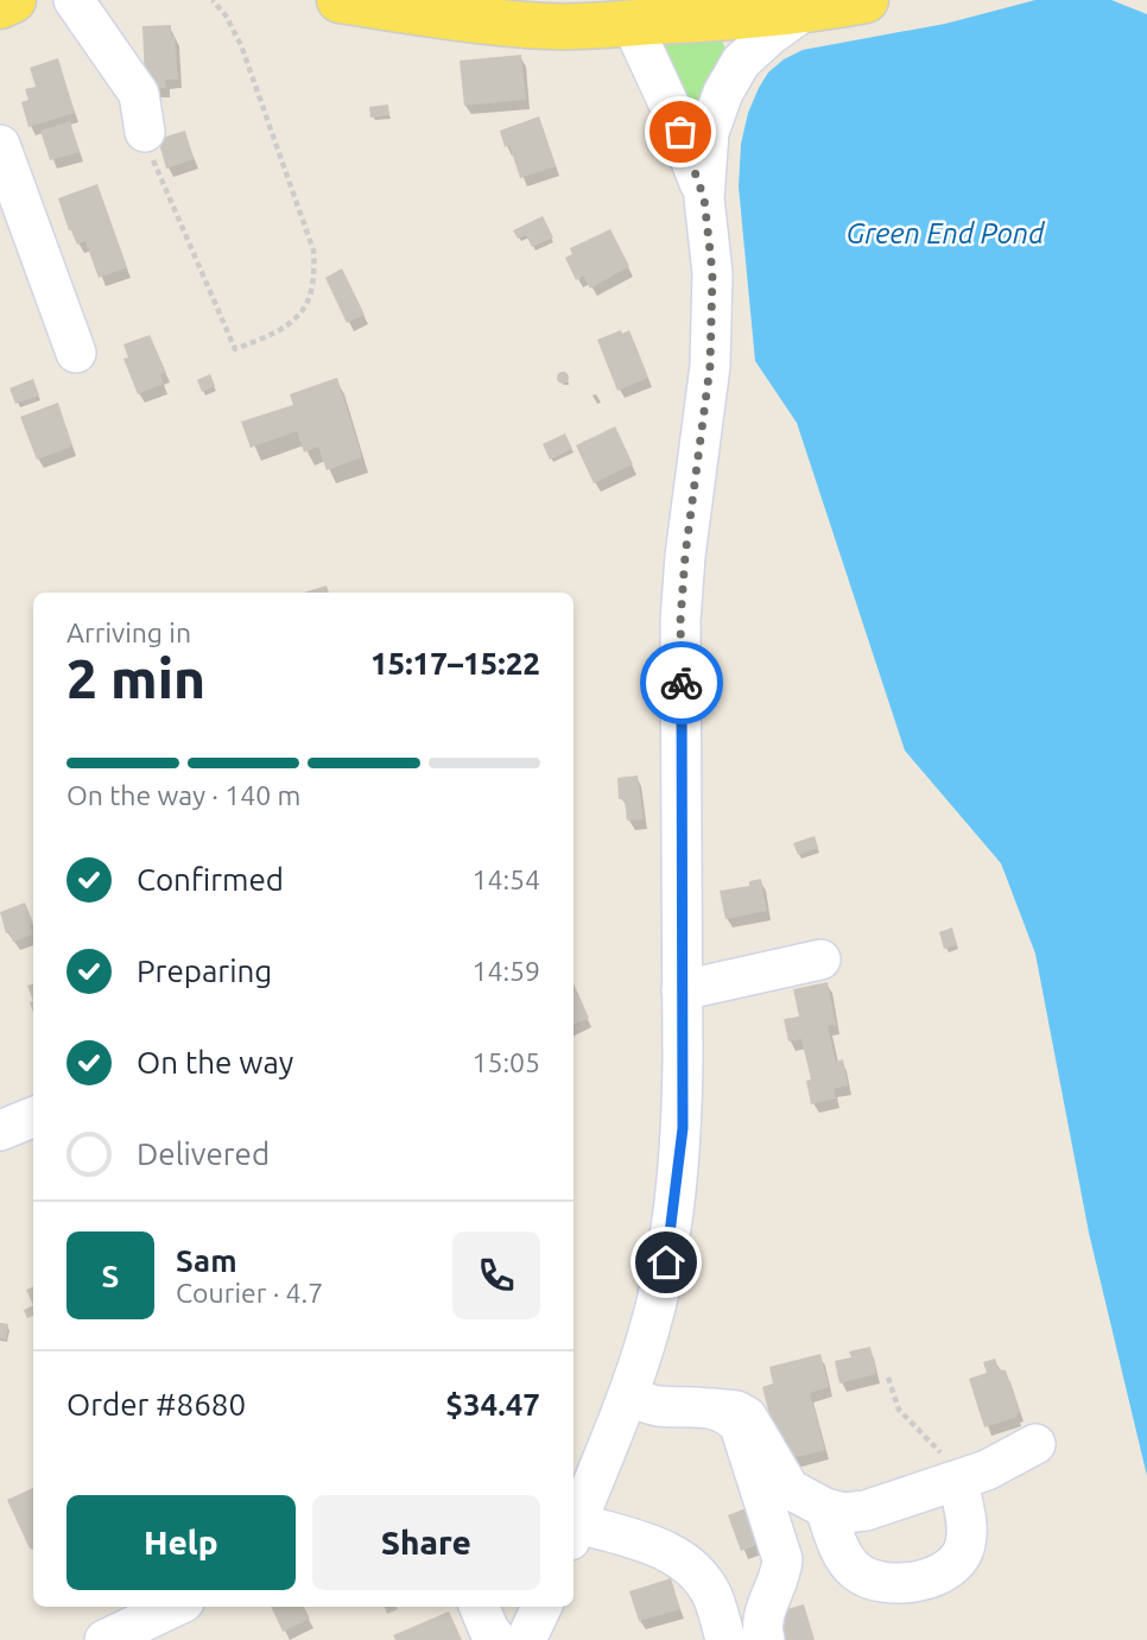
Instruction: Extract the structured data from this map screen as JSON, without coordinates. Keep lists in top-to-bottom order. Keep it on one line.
{"water":["Green End Pond"],"page":{"heading":["2 min","Arriving in","15:17–15:22"],"panel":["Sam","Courier · 4.7","Order #8680","$34.47"],"bar":"On the way · 140 m","list":[["Confirmed","14:54"],["Preparing","14:59"],["On the way","15:05"],"Delivered"],"round":"S","buttons":["Help","Share"]}}
